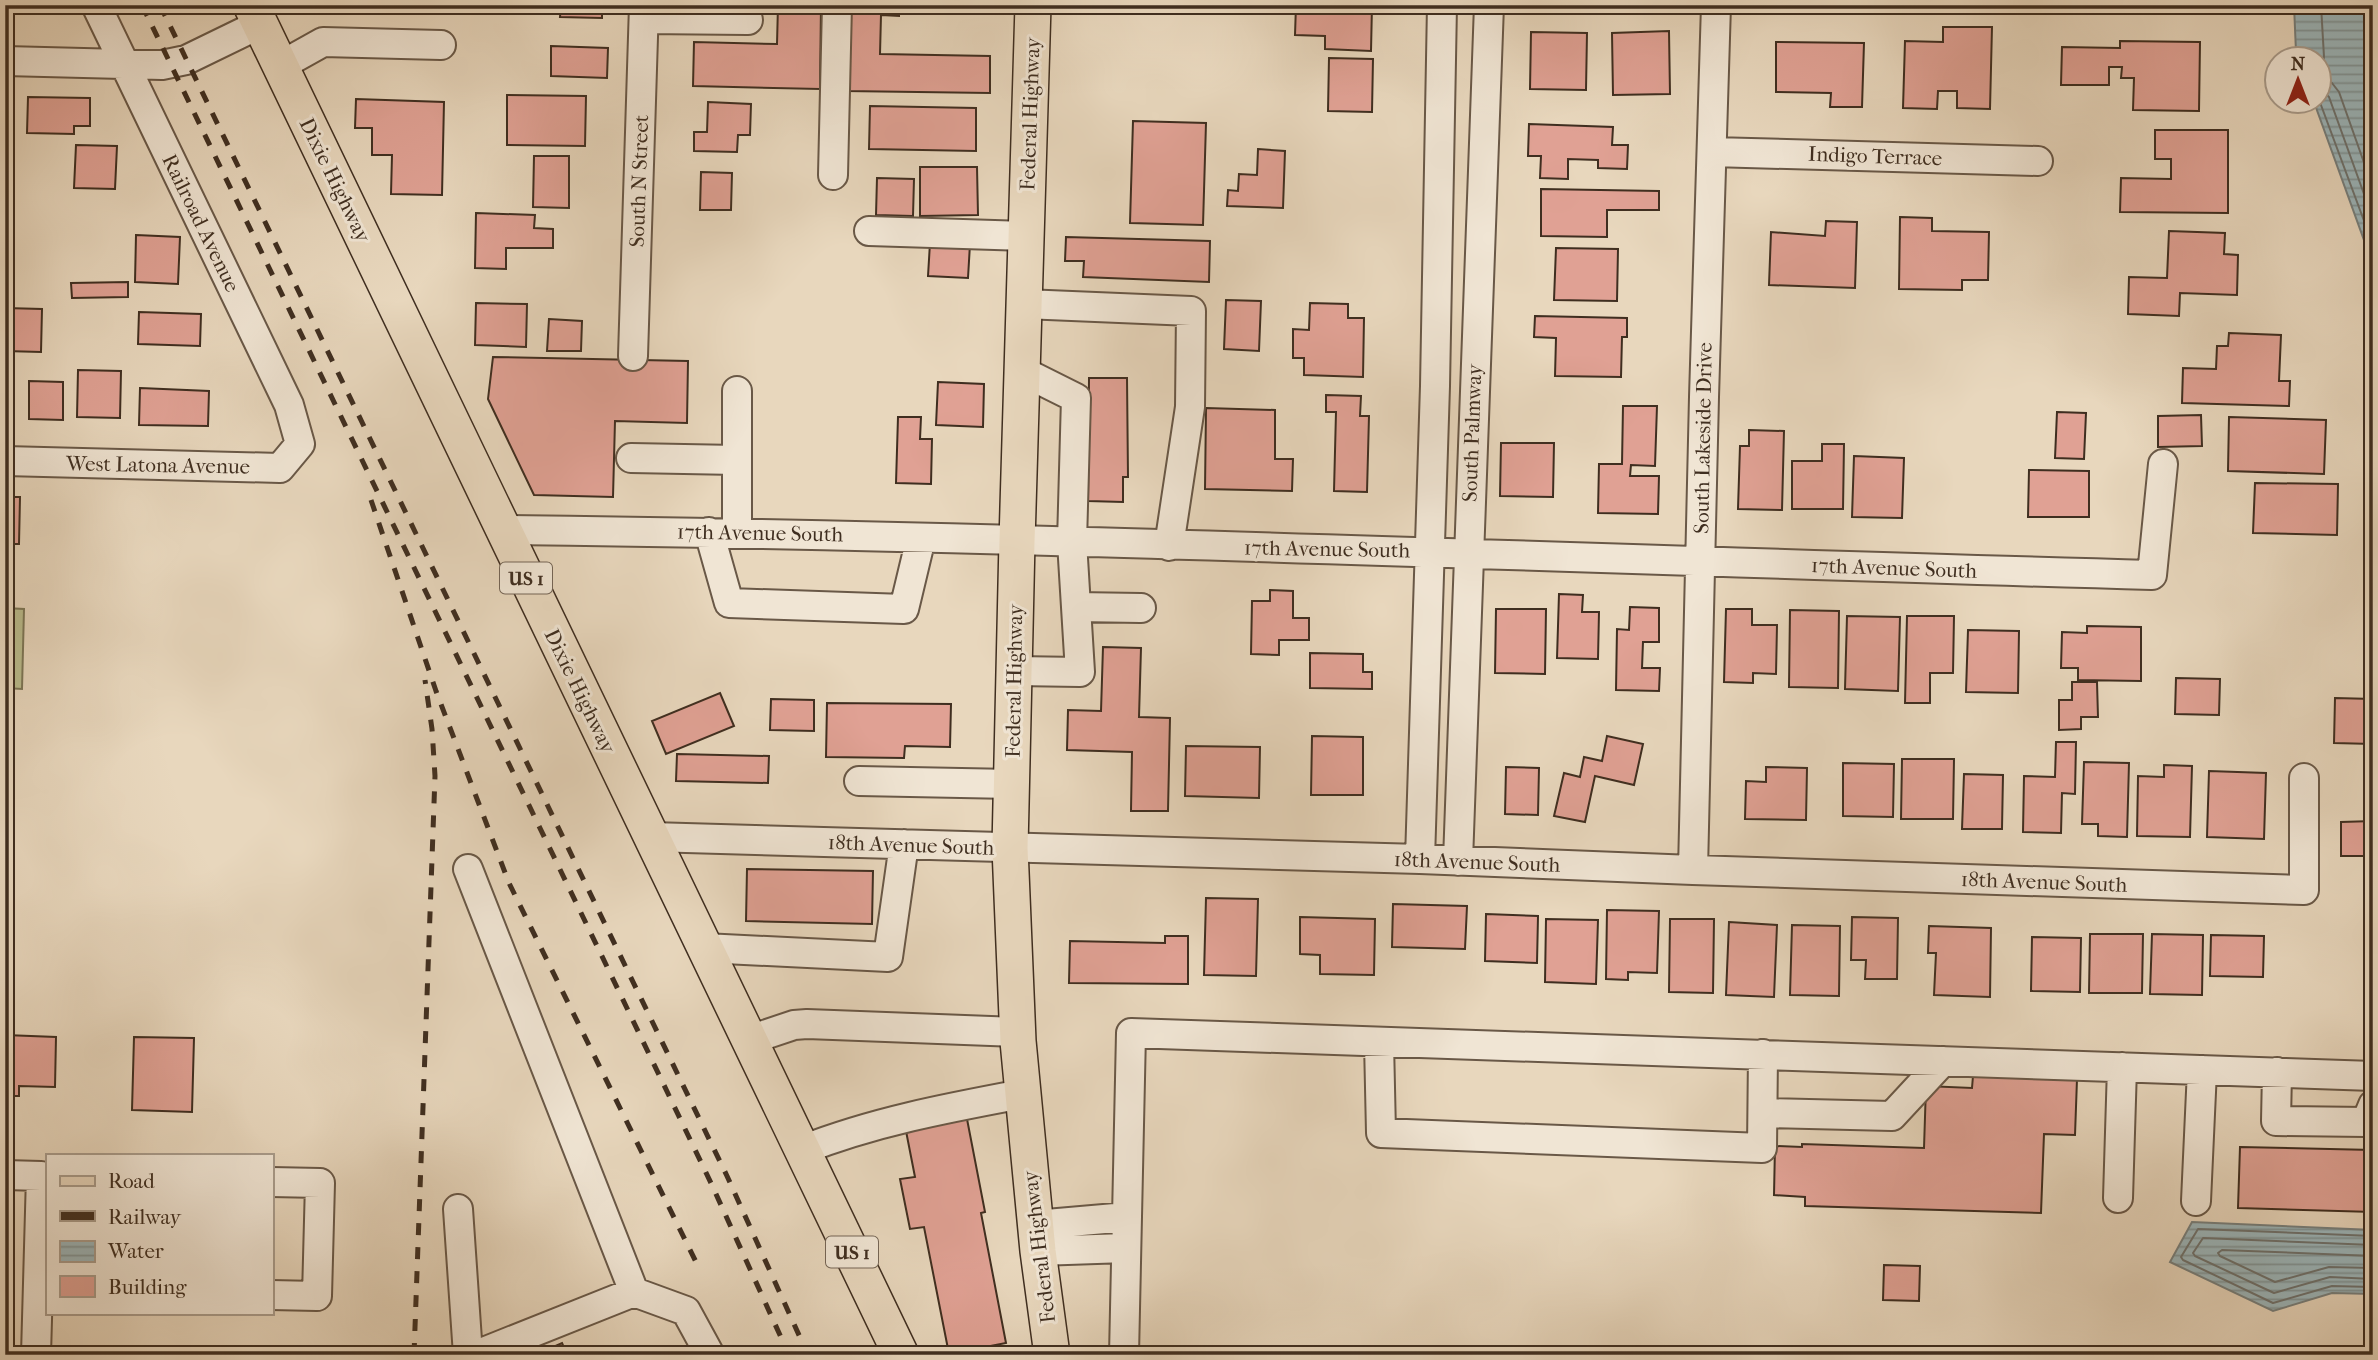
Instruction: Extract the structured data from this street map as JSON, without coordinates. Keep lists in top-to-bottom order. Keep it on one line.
{"streets":{"main road":["Federal Highway","Dixie Highway","US 1"],"street":["Indigo Terrace","South N Street","Railroad Avenue","South Palmway","South Lakeside Drive","West Latona Avenue","17th Avenue South","18th Avenue South"]},"crossings":[["Federal Highway","17th Avenue South"],["Federal Highway","18th Avenue South"],["Indigo Terrace","South Lakeside Drive"],["Dixie Highway","17th Avenue South"],["Dixie Highway","US 1"],["Dixie Highway","18th Avenue South"],["Railroad Avenue","West Latona Avenue"],["South Palmway","17th Avenue South"],["South Palmway","18th Avenue South"],["South Lakeside Drive","17th Avenue South"],["South Lakeside Drive","18th Avenue South"]],"legend":["Road","Railway","Water","Building"],"north":"top"}
